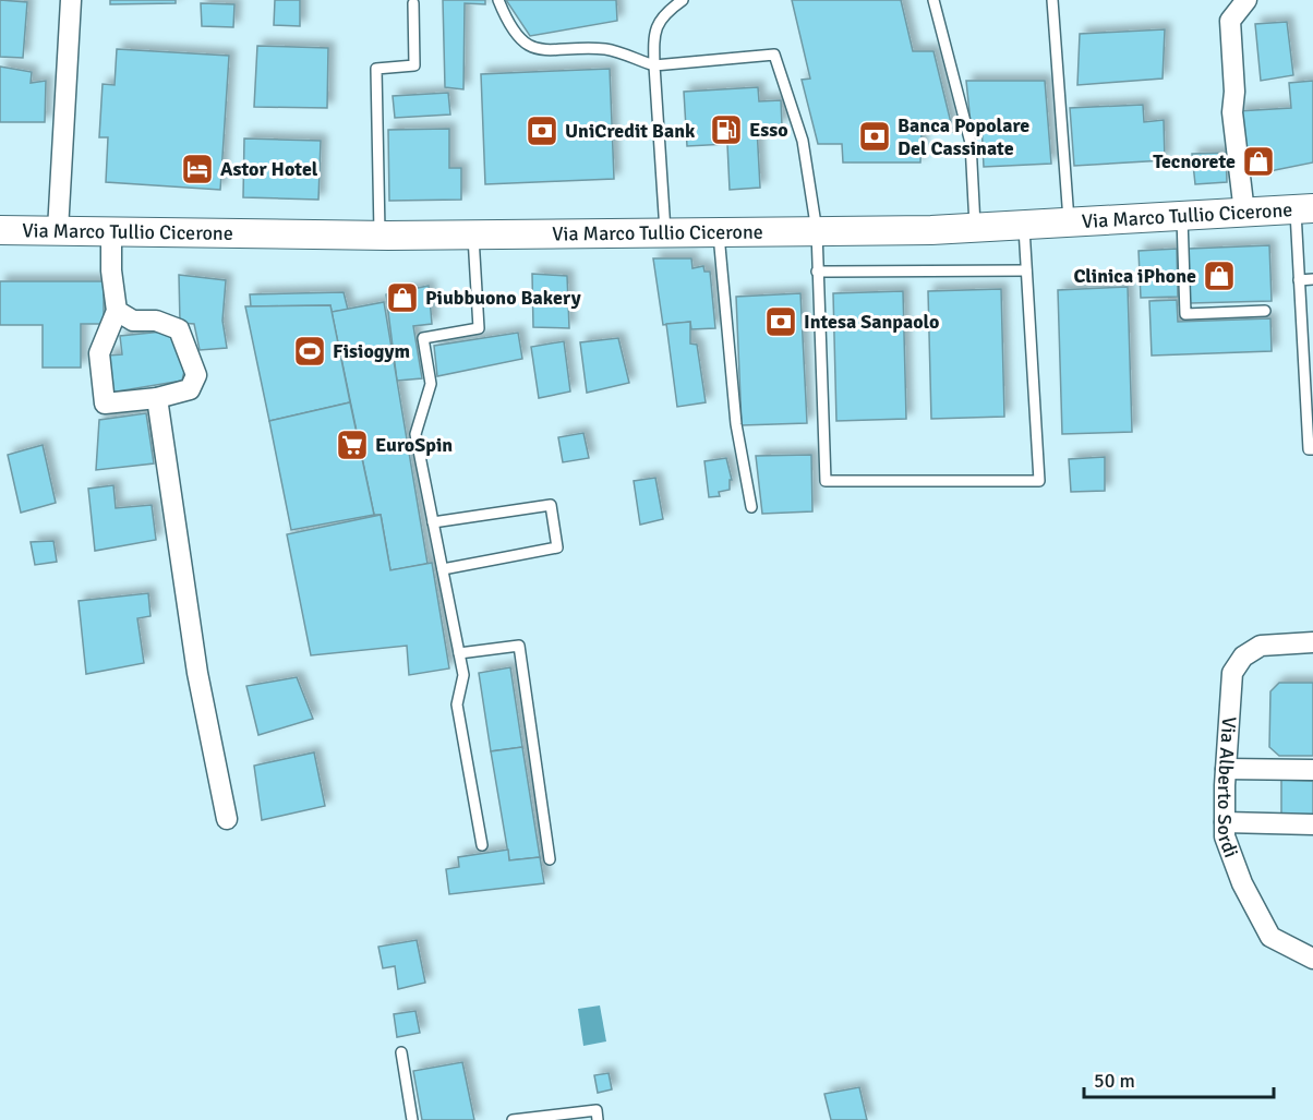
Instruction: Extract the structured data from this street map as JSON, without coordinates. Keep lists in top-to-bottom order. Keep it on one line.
{"streets":{"main road":["Via Marco Tullio Cicerone"],"street":["Via Alberto Sordi"]},"places":{"fuel station":["Esso"],"bank":["UniCredit Bank","Banca Popolare Del Cassinate","Intesa Sanpaolo"],"shop":["Tecnorete","Clinica iPhone","Piubbuono Bakery"],"hotel":["Astor Hotel"],"sports":["Fisiogym"],"supermarket":["EuroSpin"]},"scale_bar":"50 m"}
